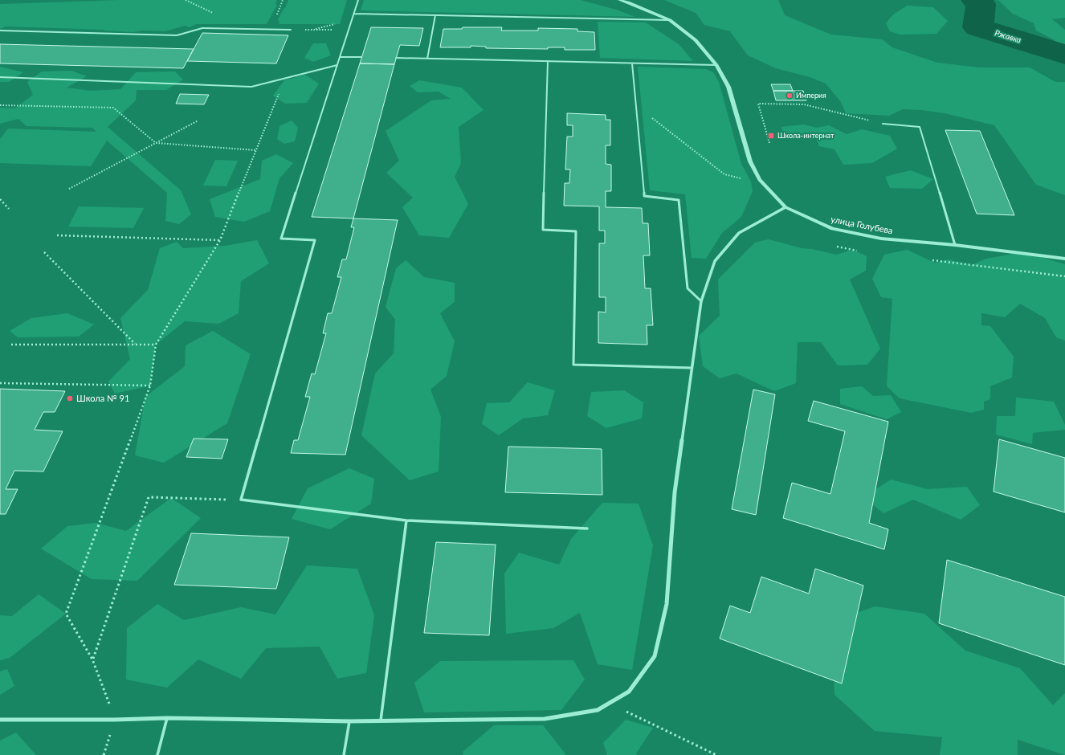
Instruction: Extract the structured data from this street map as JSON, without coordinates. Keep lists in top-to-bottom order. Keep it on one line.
{"streets":{"street":["улица Голубева"]},"water":["Ржавка"],"places":{"other":["Империя","Школа № 91"],"transit":["Школа-интернат"]}}
